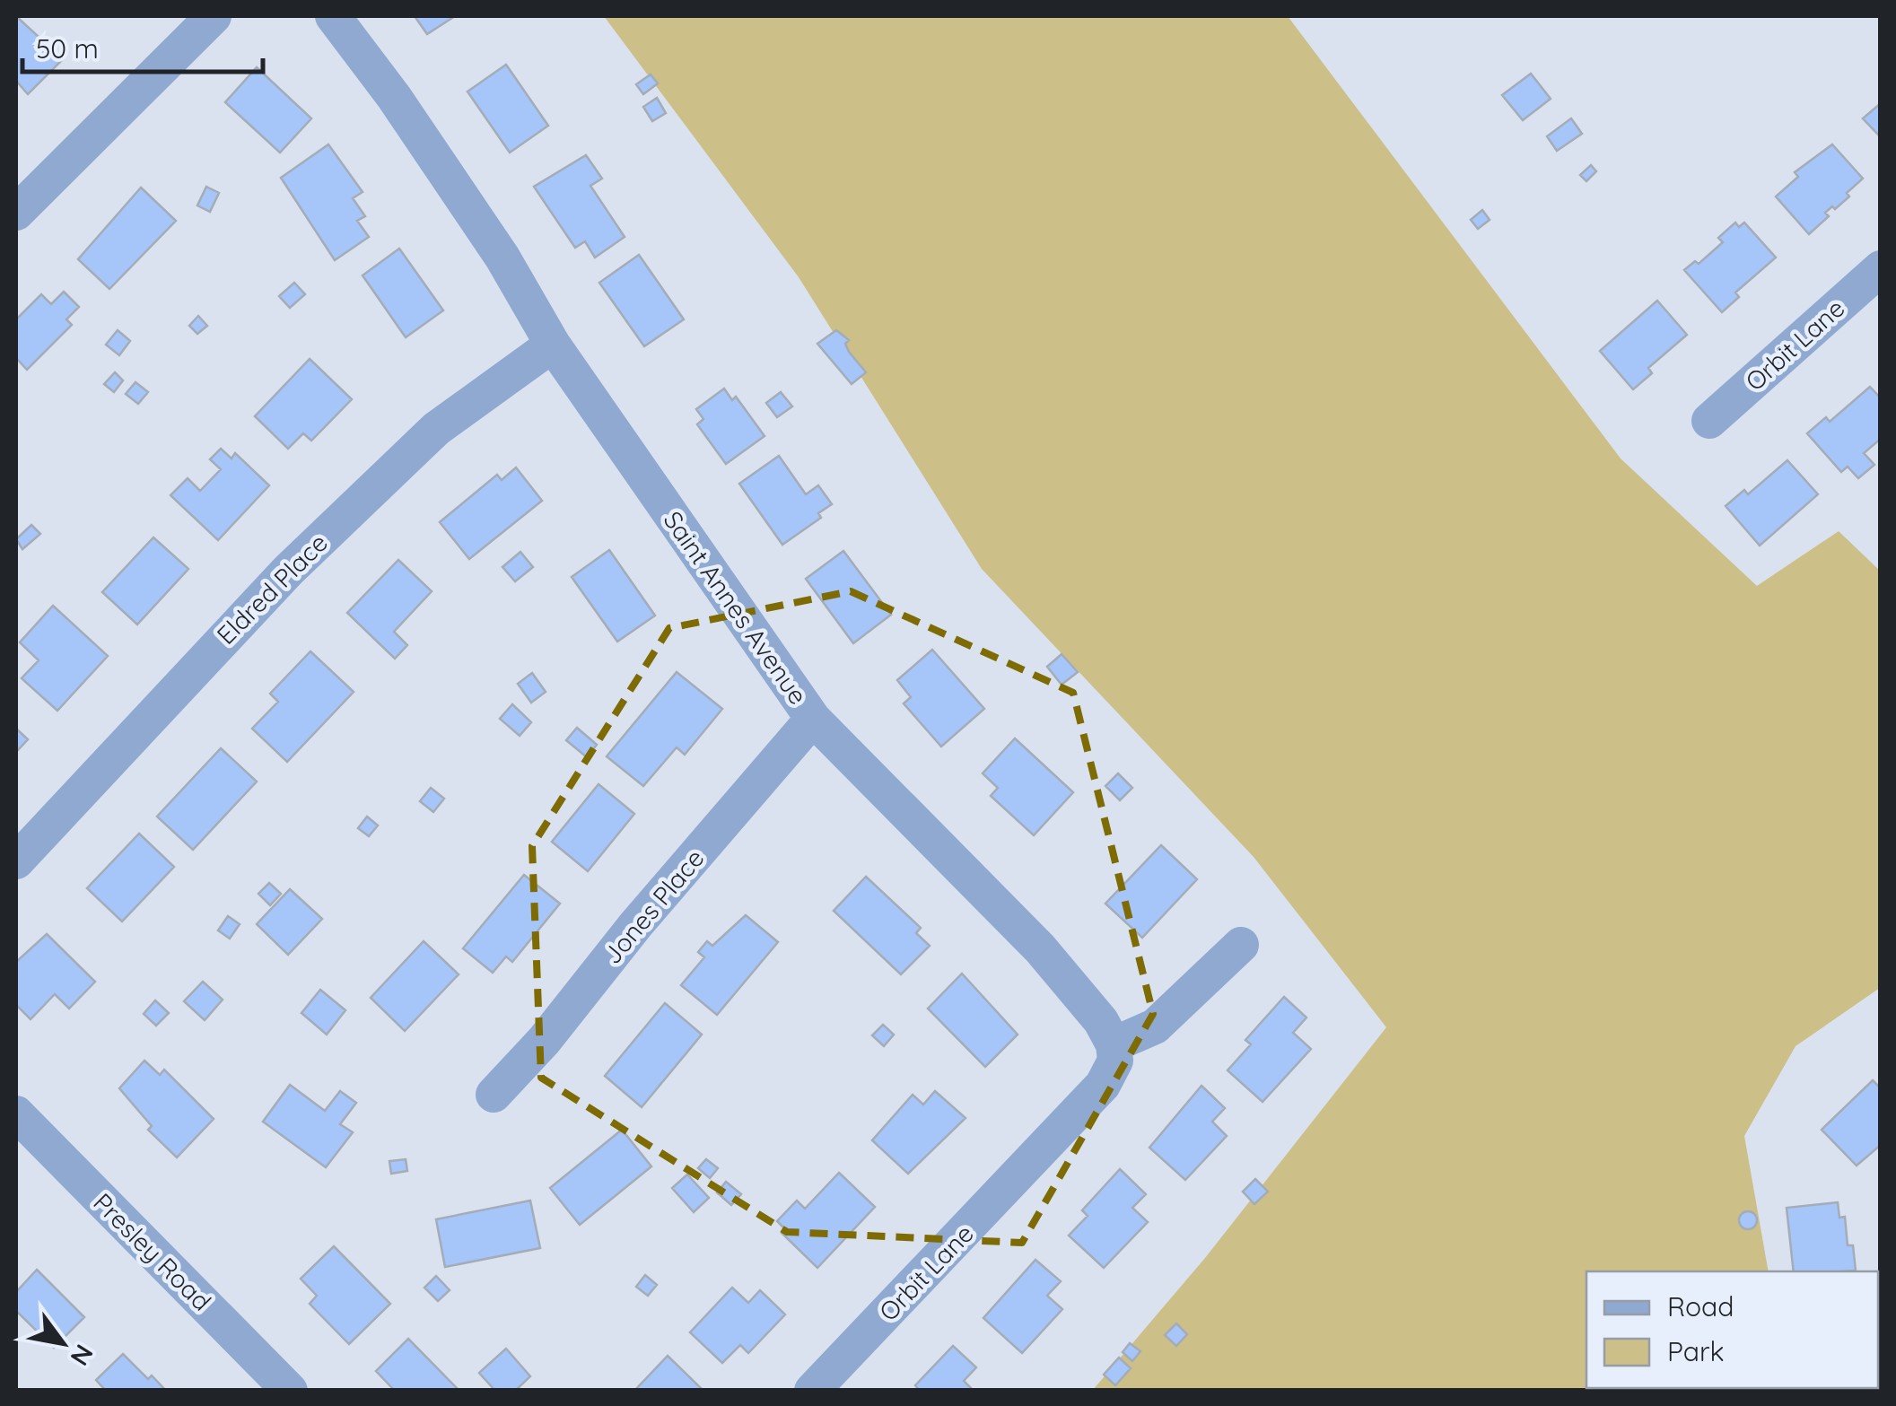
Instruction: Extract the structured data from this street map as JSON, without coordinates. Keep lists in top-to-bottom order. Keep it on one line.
{"streets":{"street":["Orbit Lane","Eldred Place","Saint Annes Avenue","Jones Place","Presley Road"]},"crossings":[["Orbit Lane","Saint Annes Avenue"],["Eldred Place","Saint Annes Avenue"],["Saint Annes Avenue","Jones Place"]],"legend":["Road","Park"],"scale_bar":"50 m","north":"bottom right"}
